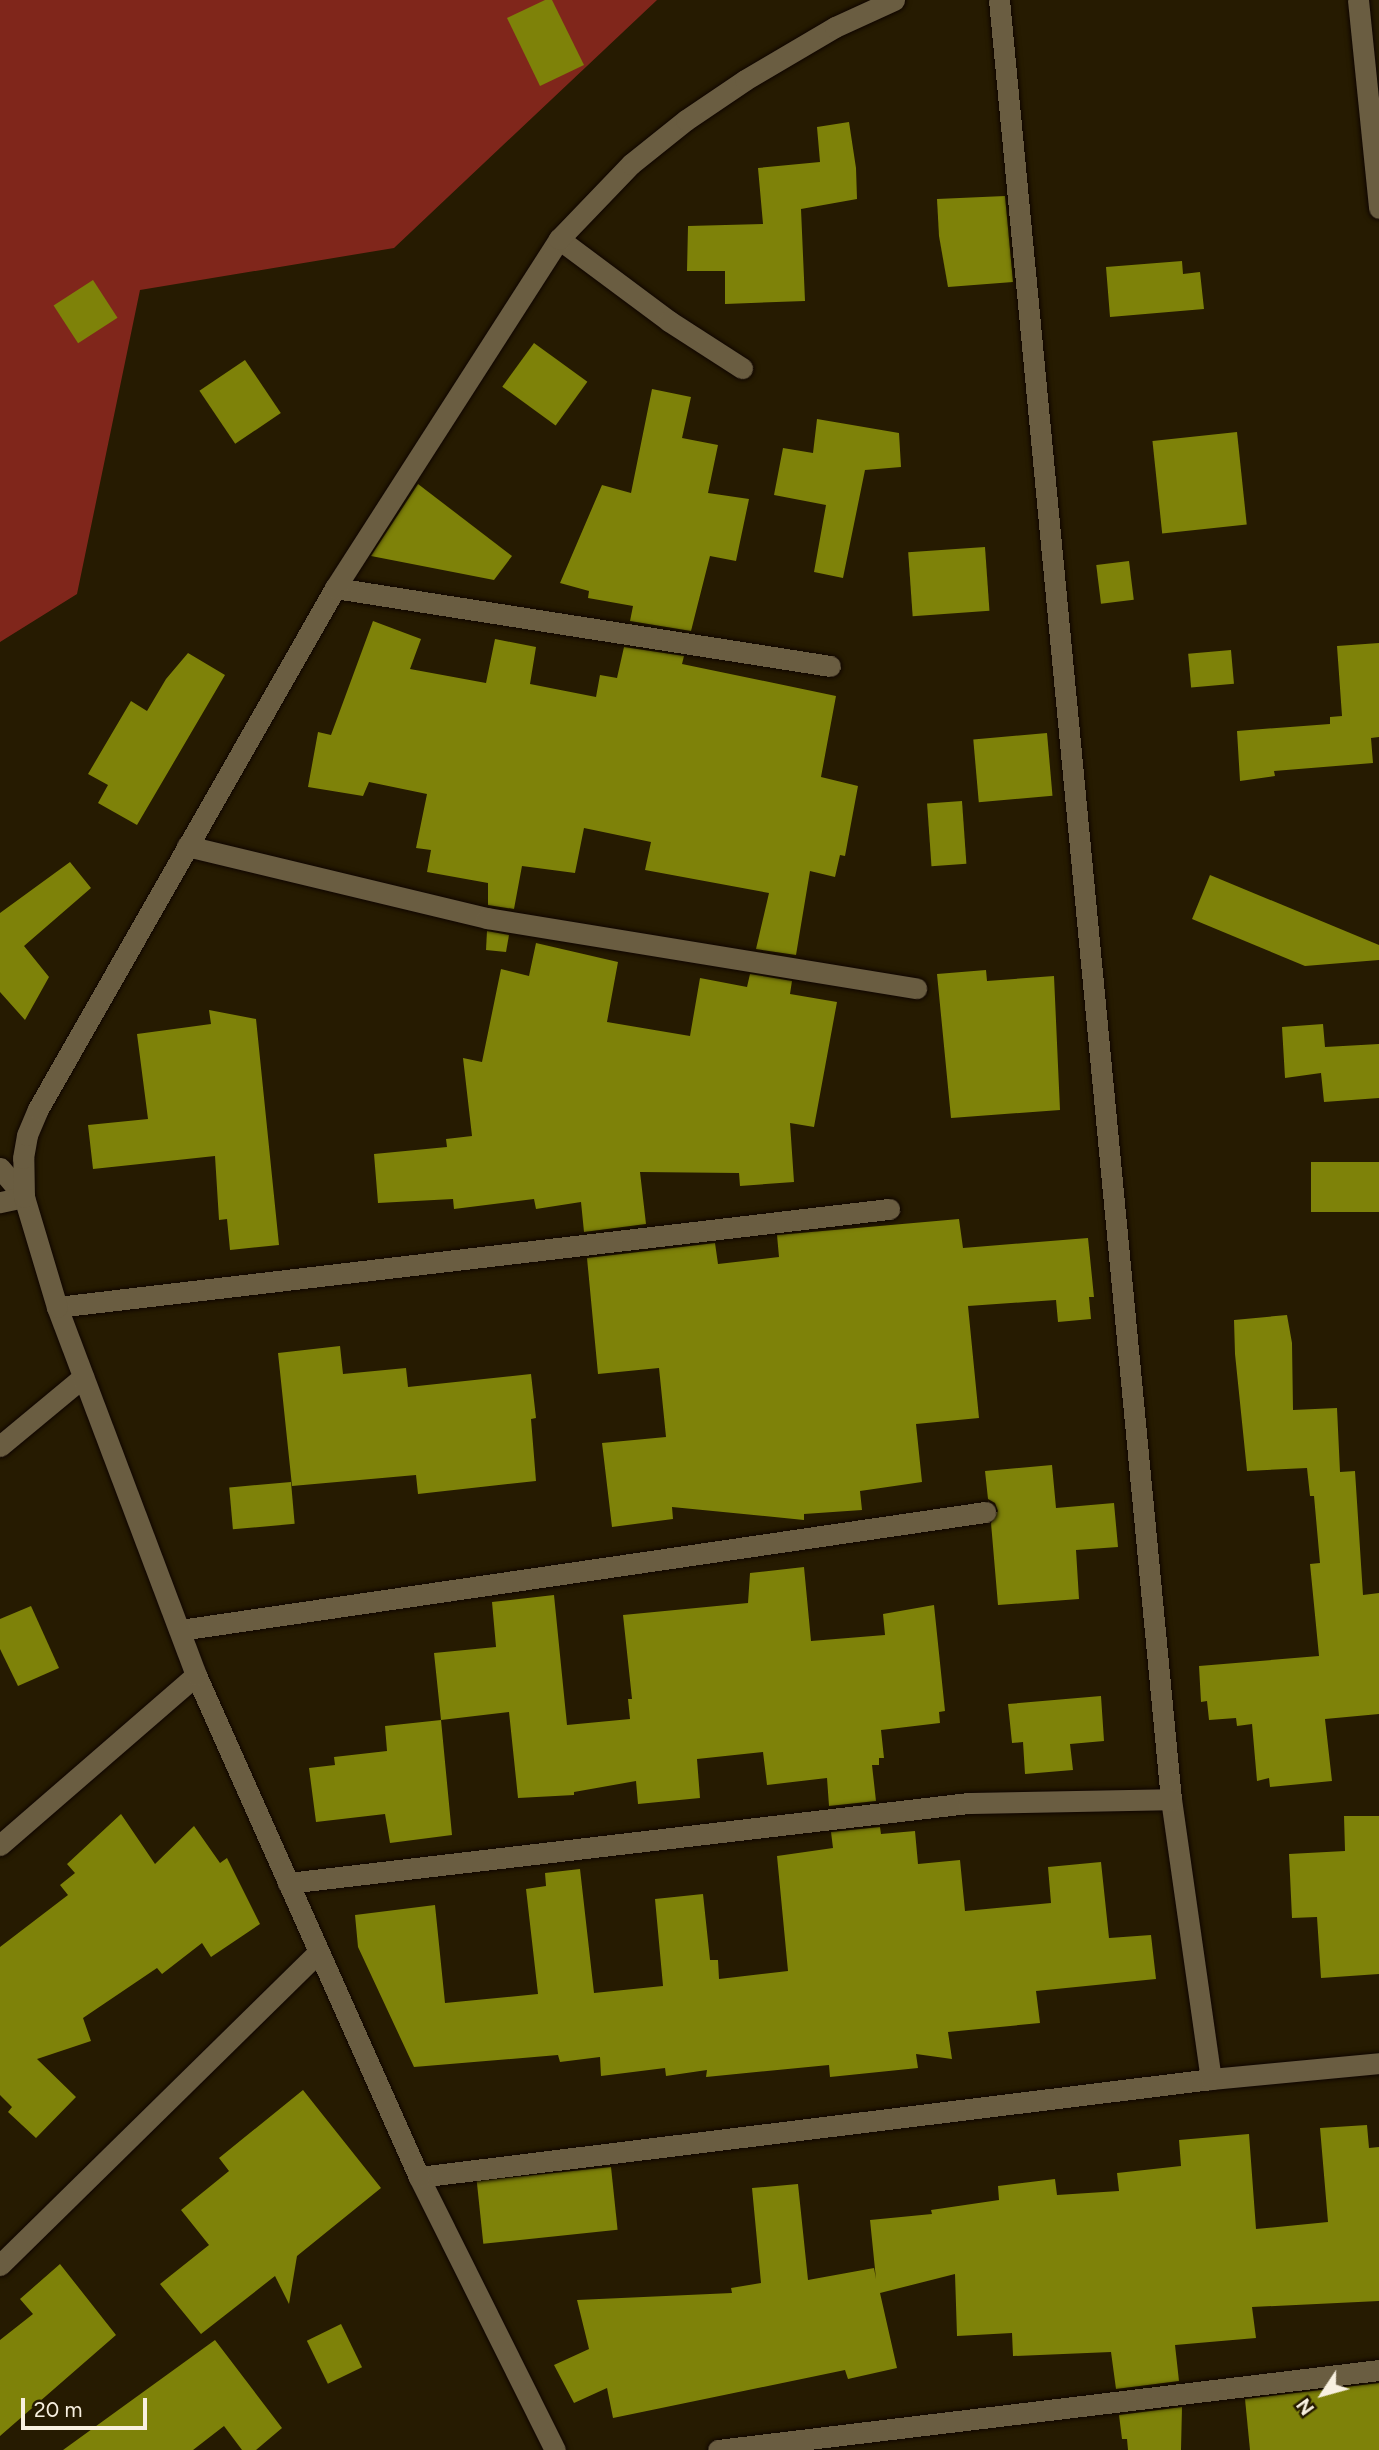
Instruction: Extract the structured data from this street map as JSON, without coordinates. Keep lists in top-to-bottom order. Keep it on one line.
{"scale_bar":"20 m","north":"bottom left"}
